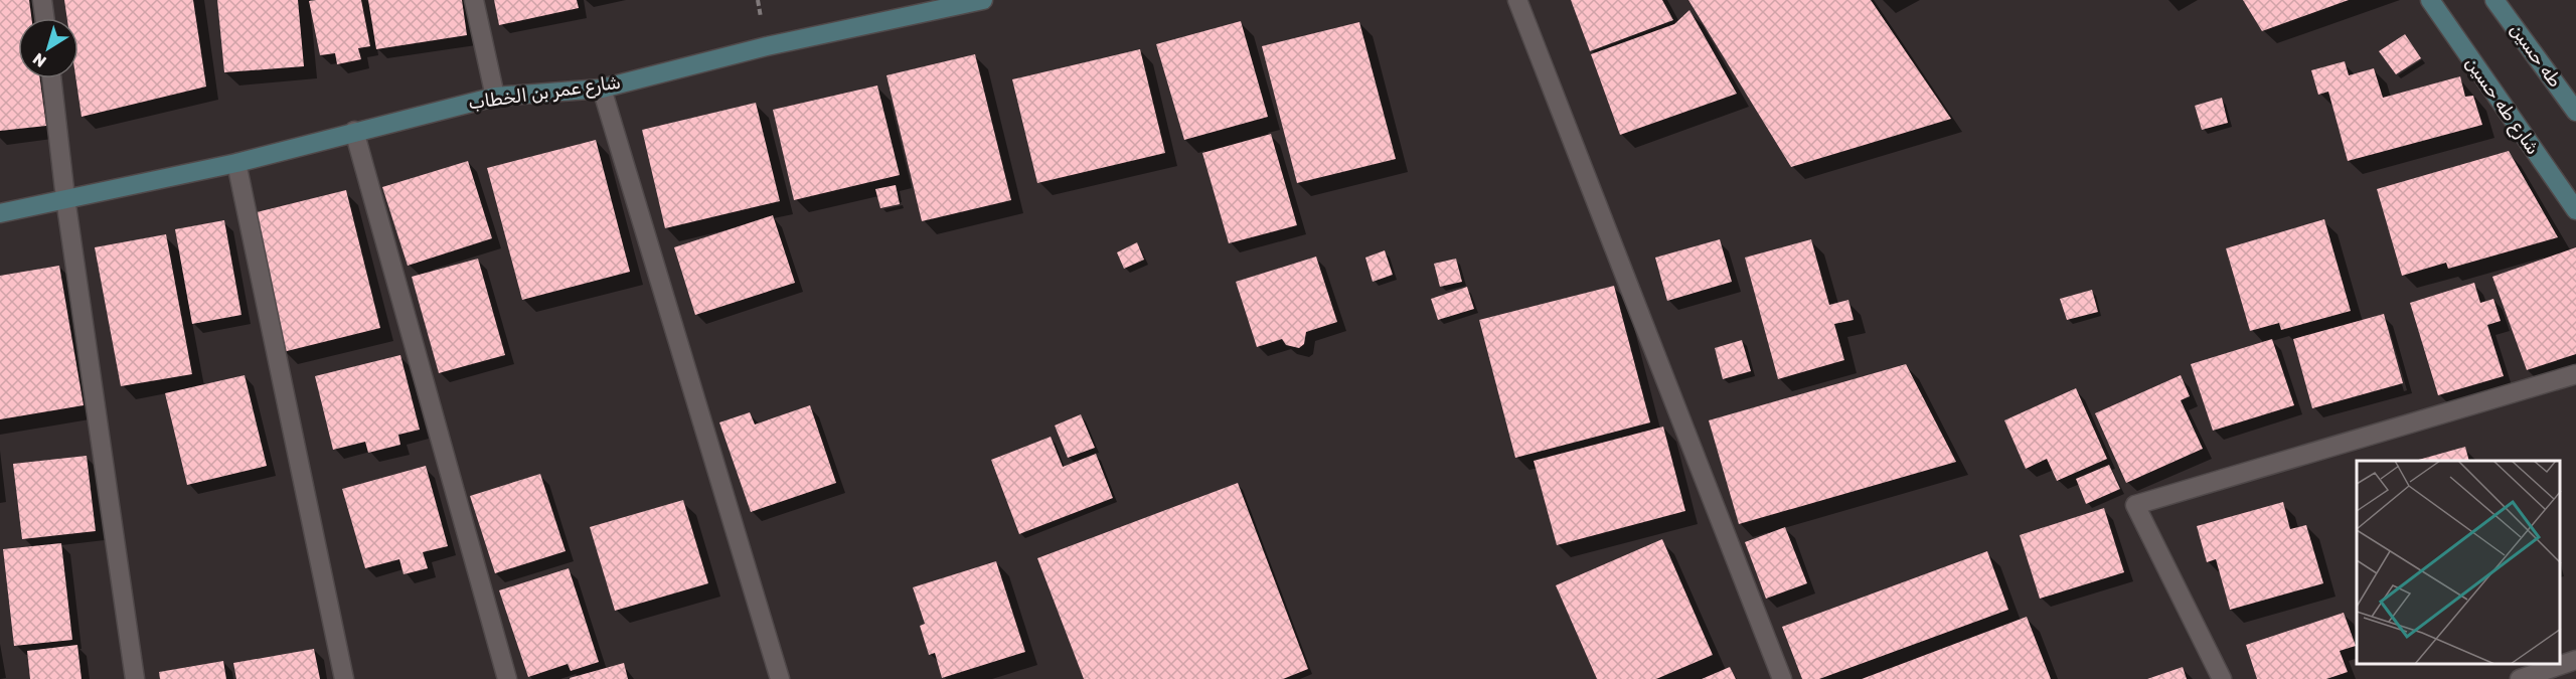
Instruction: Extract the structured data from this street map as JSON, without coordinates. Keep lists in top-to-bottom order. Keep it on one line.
{"streets":{"main road":["طه حسين","شارع عمر بن الخطاب","شارع طه حسين"]},"north":"bottom left"}
